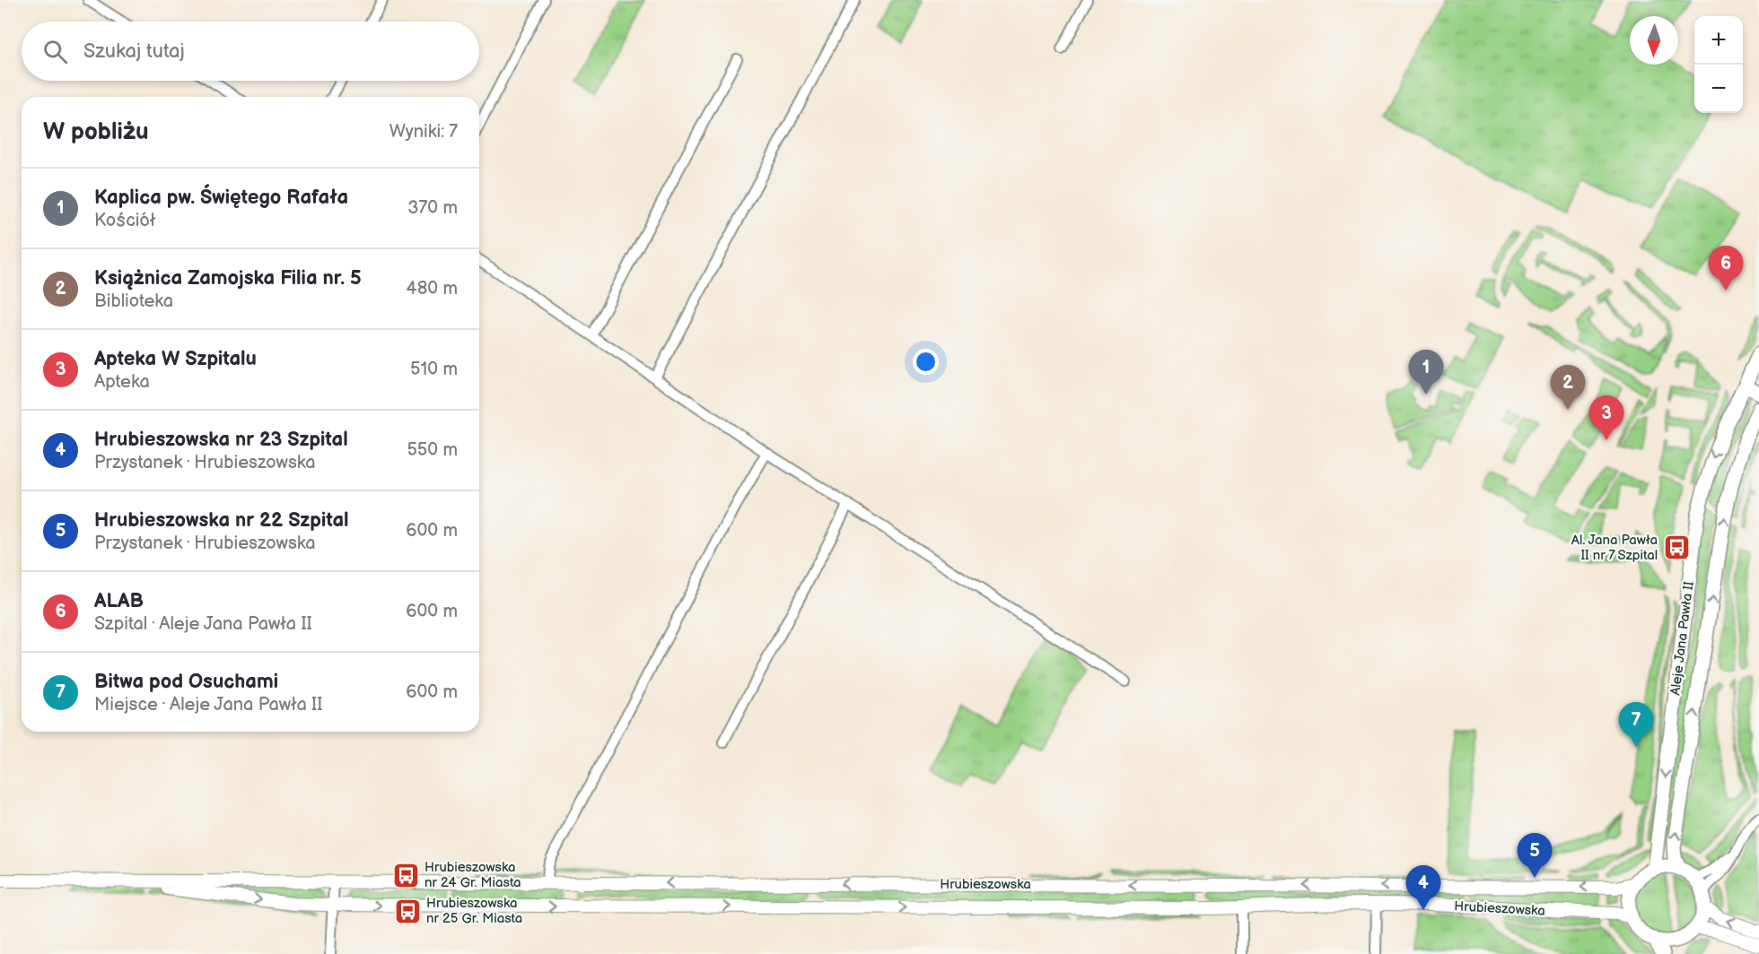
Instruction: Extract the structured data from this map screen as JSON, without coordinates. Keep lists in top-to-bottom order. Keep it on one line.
{"streets":{"highway":["Aleje Jana Pawła II"],"main road":["Hrubieszowska"]},"crossings":[["Aleje Jana Pawła II","Hrubieszowska"]],"places":{"bus stop":["Al. Jana Pawła II nr 7 Szpital","Hrubieszowska nr 24 Gr. Miasta","Hrubieszowska nr 25 Gr. Miasta"]},"north":"bottom","page":{"map_buttons":["+","−"],"search":"Szukaj tutaj","heading":["W pobliżu","Wyniki: 7"],"list":[{"mark":"1","name":"Kaplica pw. Świętego Rafała","note":"Kościół","value":"370 m"},{"mark":"2","name":"Książnica Zamojska Filia nr. 5","note":"Biblioteka","value":"480 m"},{"mark":"3","name":"Apteka W Szpitalu","note":"Apteka","value":"510 m"},{"mark":"4","name":"Hrubieszowska nr 23 Szpital","note":"Przystanek · Hrubieszowska","value":"550 m"},{"mark":"5","name":"Hrubieszowska nr 22 Szpital","note":"Przystanek · Hrubieszowska","value":"600 m"},{"mark":"6","name":"ALAB","note":"Szpital · Aleje Jana Pawła II","value":"600 m"},{"mark":"7","name":"Bitwa pod Osuchami","note":"Miejsce · Aleje Jana Pawła II","value":"600 m"}],"pins":["6","1","2","3","7","5","4"]}}
